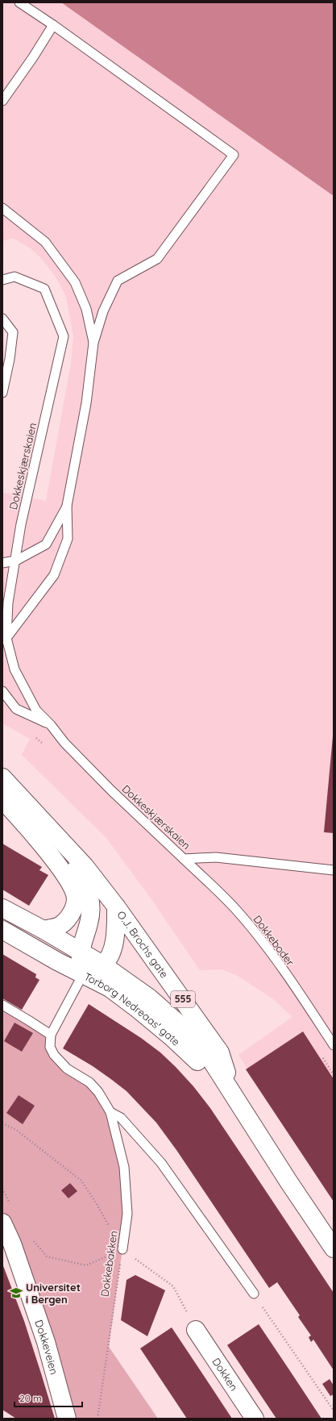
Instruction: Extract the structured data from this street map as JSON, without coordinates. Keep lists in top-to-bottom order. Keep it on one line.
{"streets":{"main road":["O.J. Brochs gate","555","Torborg Nedreaas' gate","Dokkeveien","Dokken"],"lane":["Dokkeskjærskaien","Dokkeboder","Dokkebakken"]},"crossings":[["Dokkeskjærskaien","Dokkeboder"],["O.J. Brochs gate","555"],["O.J. Brochs gate","Torborg Nedreaas' gate"],["555","Torborg Nedreaas' gate"]],"places":{"school or university":["Universitet i Bergen"]},"scale_bar":"20 m"}
